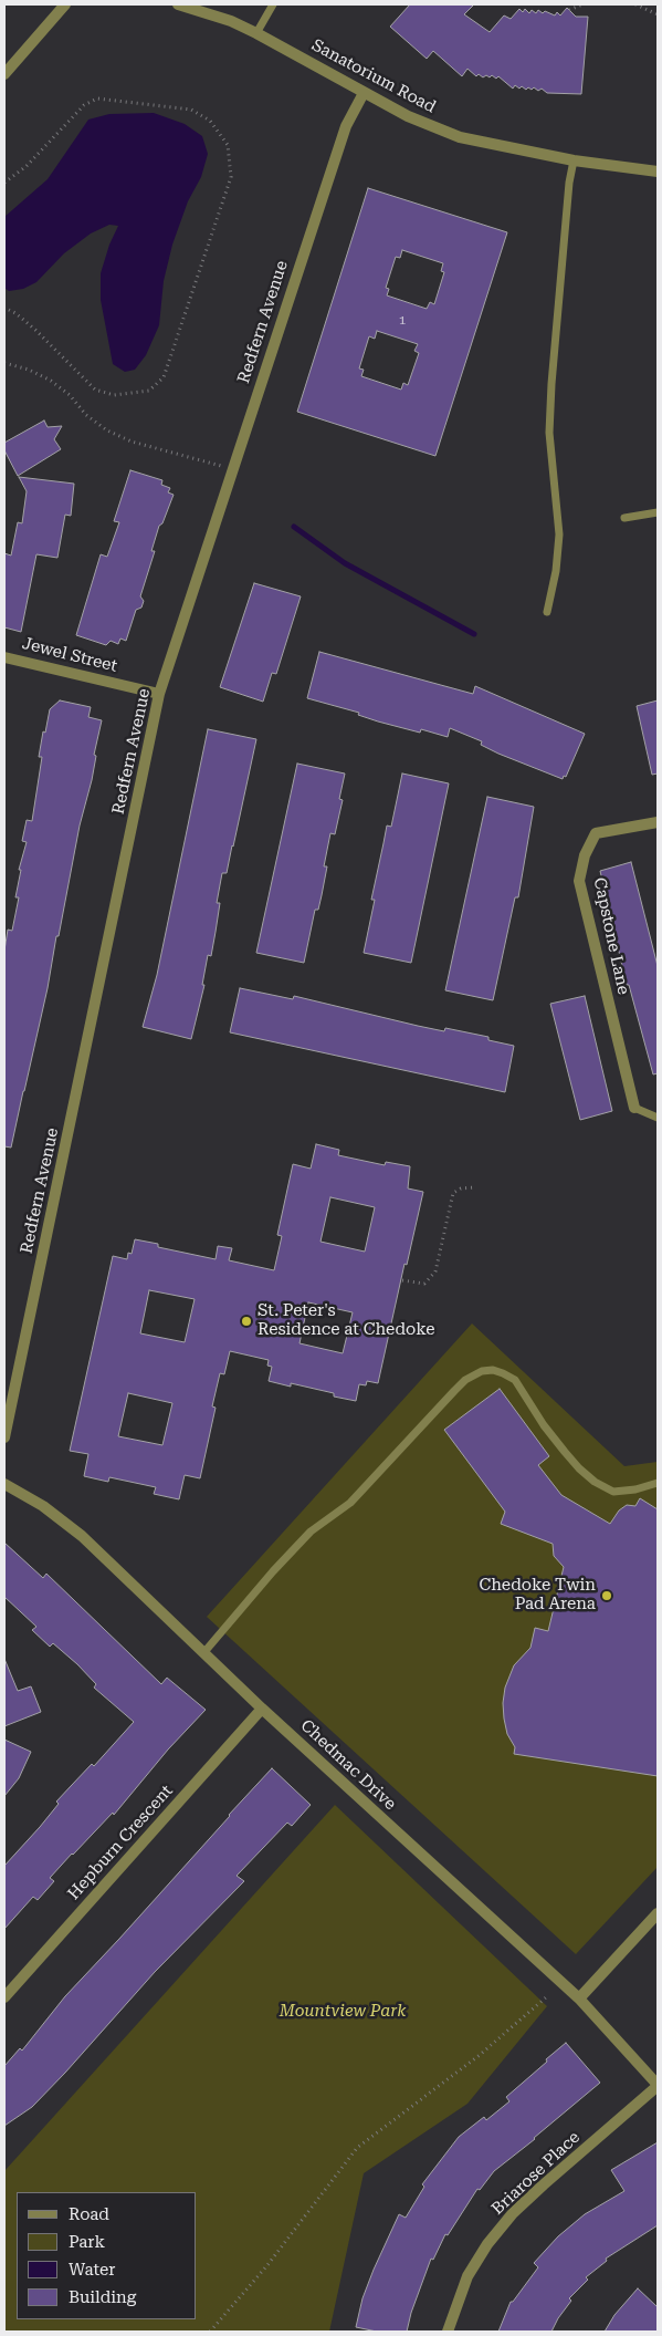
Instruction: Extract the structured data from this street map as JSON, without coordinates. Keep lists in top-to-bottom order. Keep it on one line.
{"streets":{"street":["Sanatorium Road","Redfern Avenue","Jewel Street","Capstone Lane","Chedmac Drive","Hepburn Crescent","Briarose Place"]},"crossings":[["Sanatorium Road","Redfern Avenue"],["Redfern Avenue","Jewel Street"],["Chedmac Drive","Hepburn Crescent"],["Chedmac Drive","Briarose Place"]],"parks":["Mountview Park"],"places":["St. Peter's Residence at Chedoke","Chedoke Twin Pad Arena"],"house_numbers":["1"],"legend":["Road","Park","Water","Building"]}
